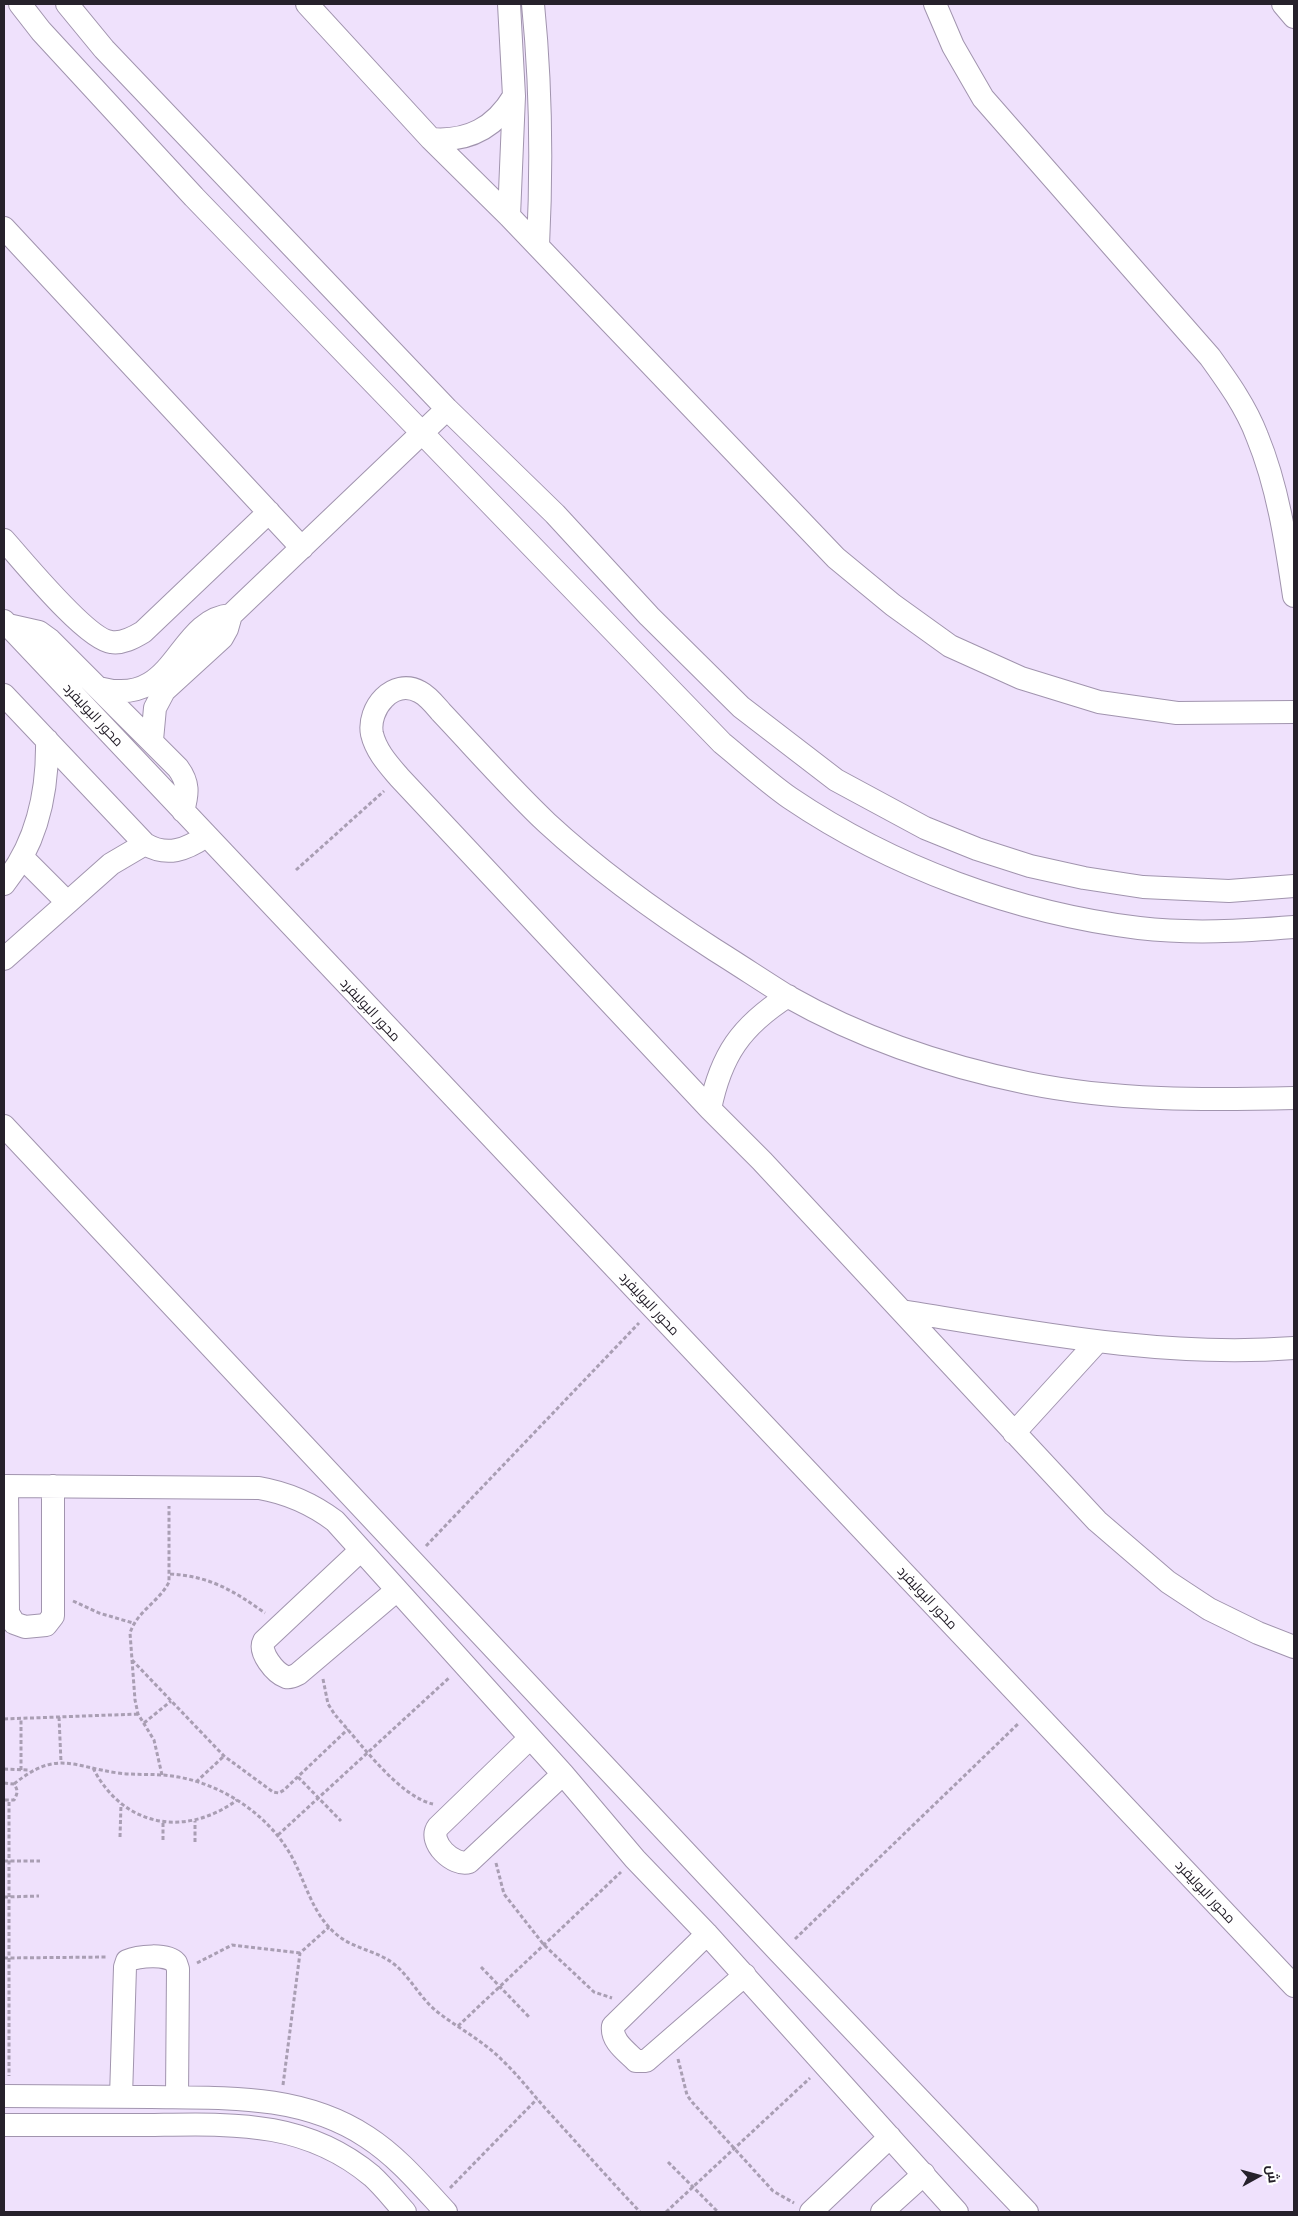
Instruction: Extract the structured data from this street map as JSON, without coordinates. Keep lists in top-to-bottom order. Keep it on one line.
{"streets":{"street":["محور البوليفرد"]},"north":"right"}
